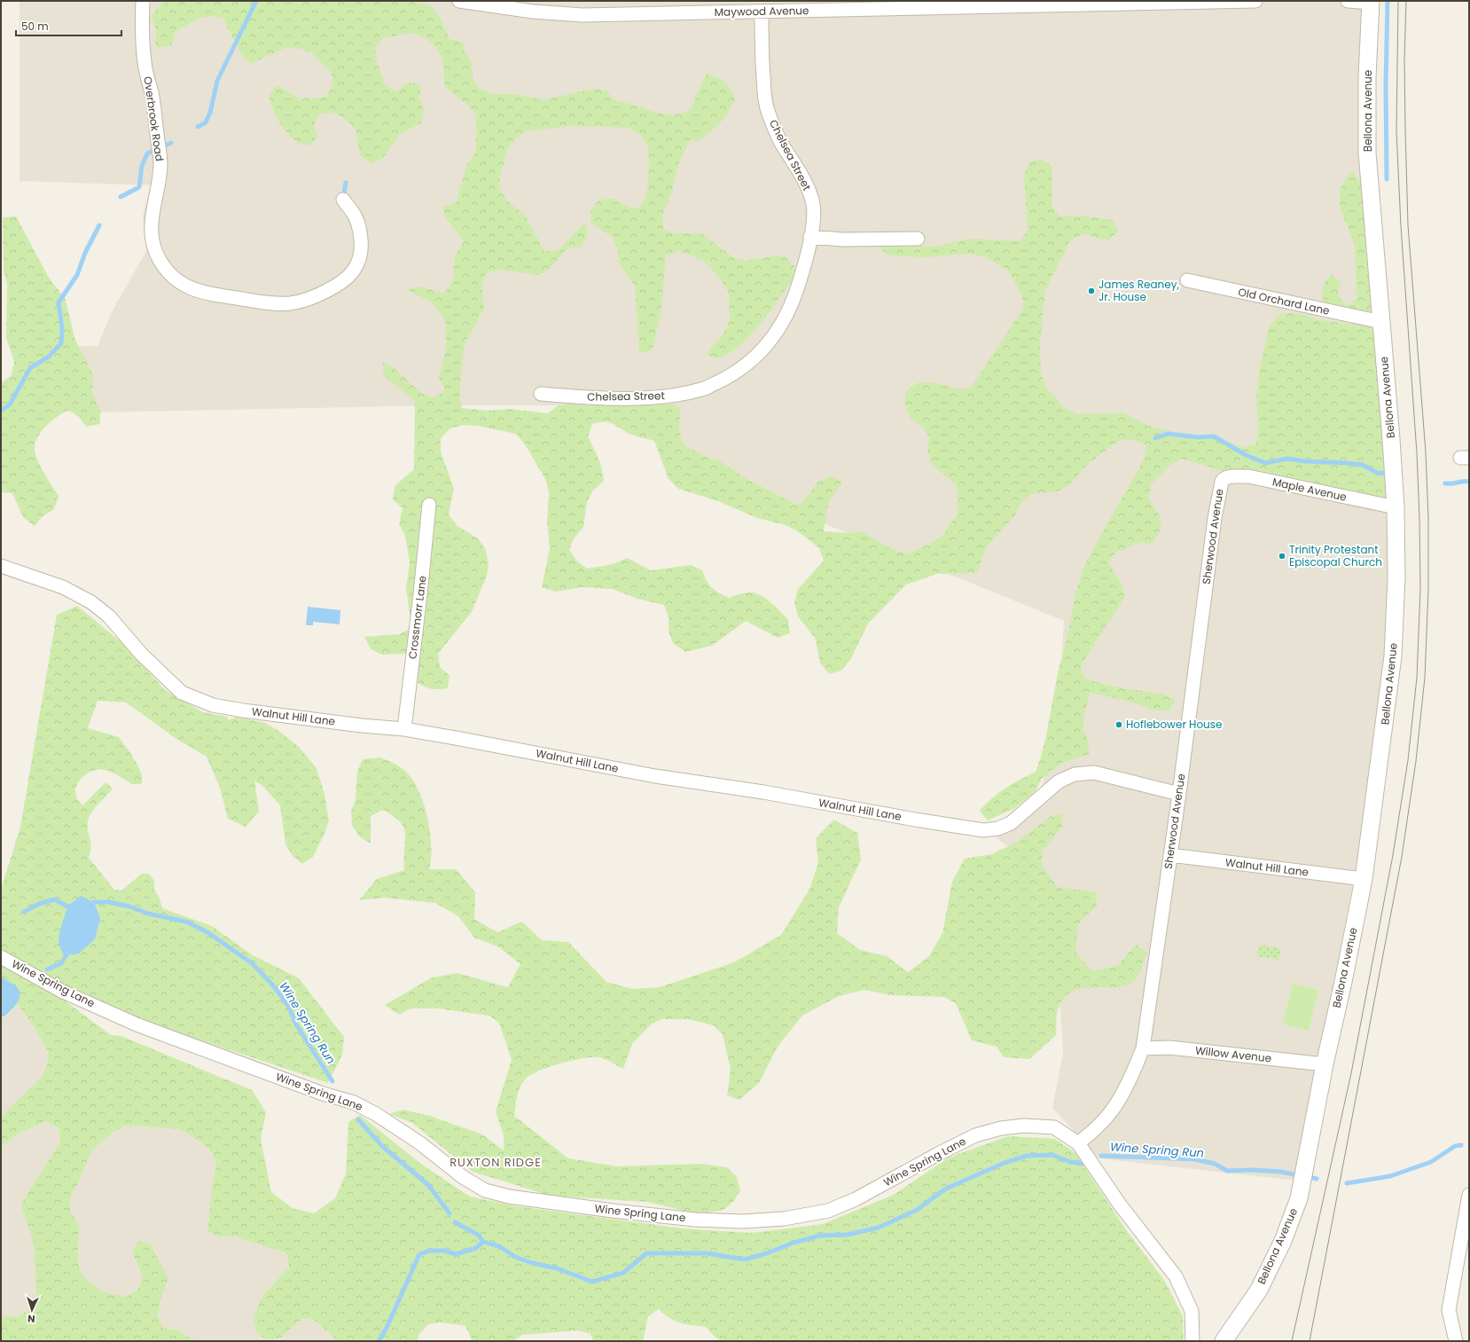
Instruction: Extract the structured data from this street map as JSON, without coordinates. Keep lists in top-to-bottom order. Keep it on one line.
{"streets":{"street":["Maywood Avenue","Bellona Avenue","Overbrook Road","Chelsea Street","Old Orchard Lane","Maple Avenue","Sherwood Avenue","Crossmorr Lane","Walnut Hill Lane","Wine Spring Lane","Willow Avenue"]},"crossings":[["Maywood Avenue","Chelsea Street"],["Bellona Avenue","Old Orchard Lane"],["Bellona Avenue","Maple Avenue"],["Bellona Avenue","Walnut Hill Lane"],["Bellona Avenue","Willow Avenue"],["Maple Avenue","Sherwood Avenue"],["Sherwood Avenue","Walnut Hill Lane"],["Sherwood Avenue","Wine Spring Lane"],["Sherwood Avenue","Willow Avenue"],["Crossmorr Lane","Walnut Hill Lane"]],"districts":["RUXTON RIDGE"],"water":["Wine Spring Run"],"places":["James Reaney, Jr. House","Trinity Protestant Episcopal Church","Hoflebower House"],"scale_bar":"50 m","north":"bottom"}
